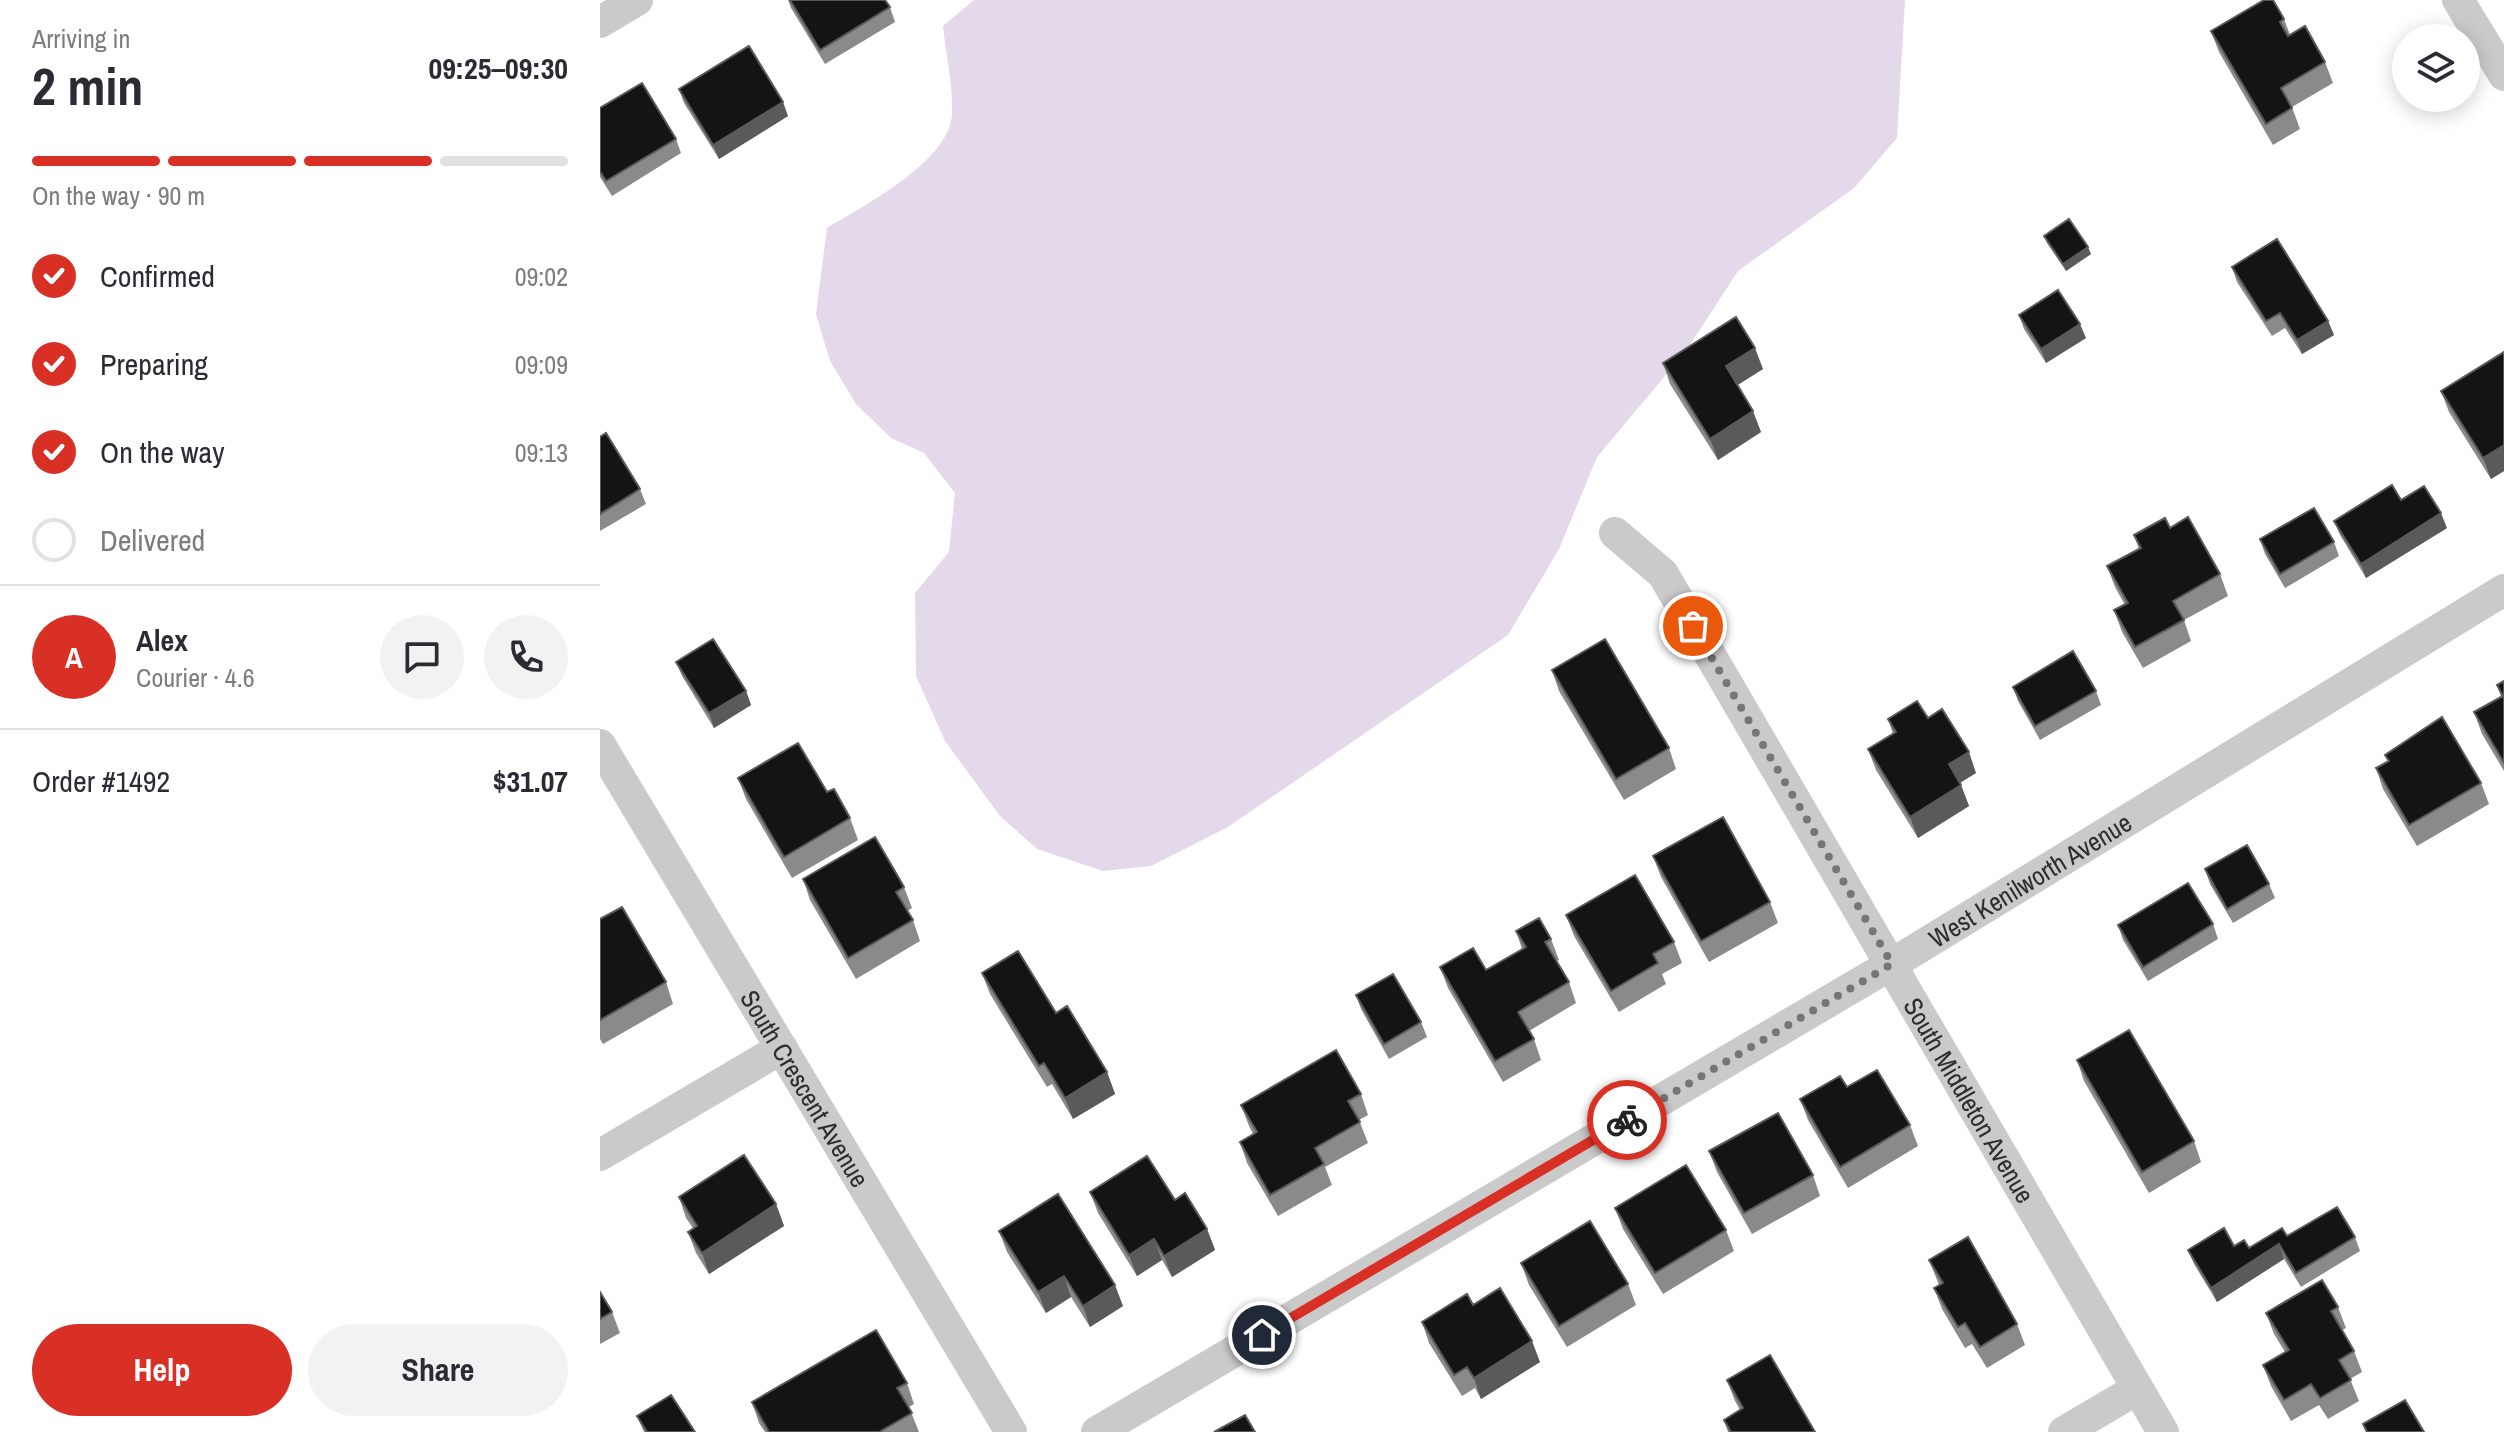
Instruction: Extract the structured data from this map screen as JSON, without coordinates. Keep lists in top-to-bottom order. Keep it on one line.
{"streets":{"street":["West Kenilworth Avenue","South Crescent Avenue","South Middleton Avenue"]},"crossings":[["West Kenilworth Avenue","South Middleton Avenue"]],"page":{"heading":["2 min","Arriving in","09:25–09:30"],"panel":["Alex","Courier · 4.6","Order #1492","$31.07"],"bar":"On the way · 90 m","list":[["Confirmed","09:02"],["Preparing","09:09"],["On the way","09:13"],"Delivered"],"round":"A","buttons":["Help","Share"]}}
